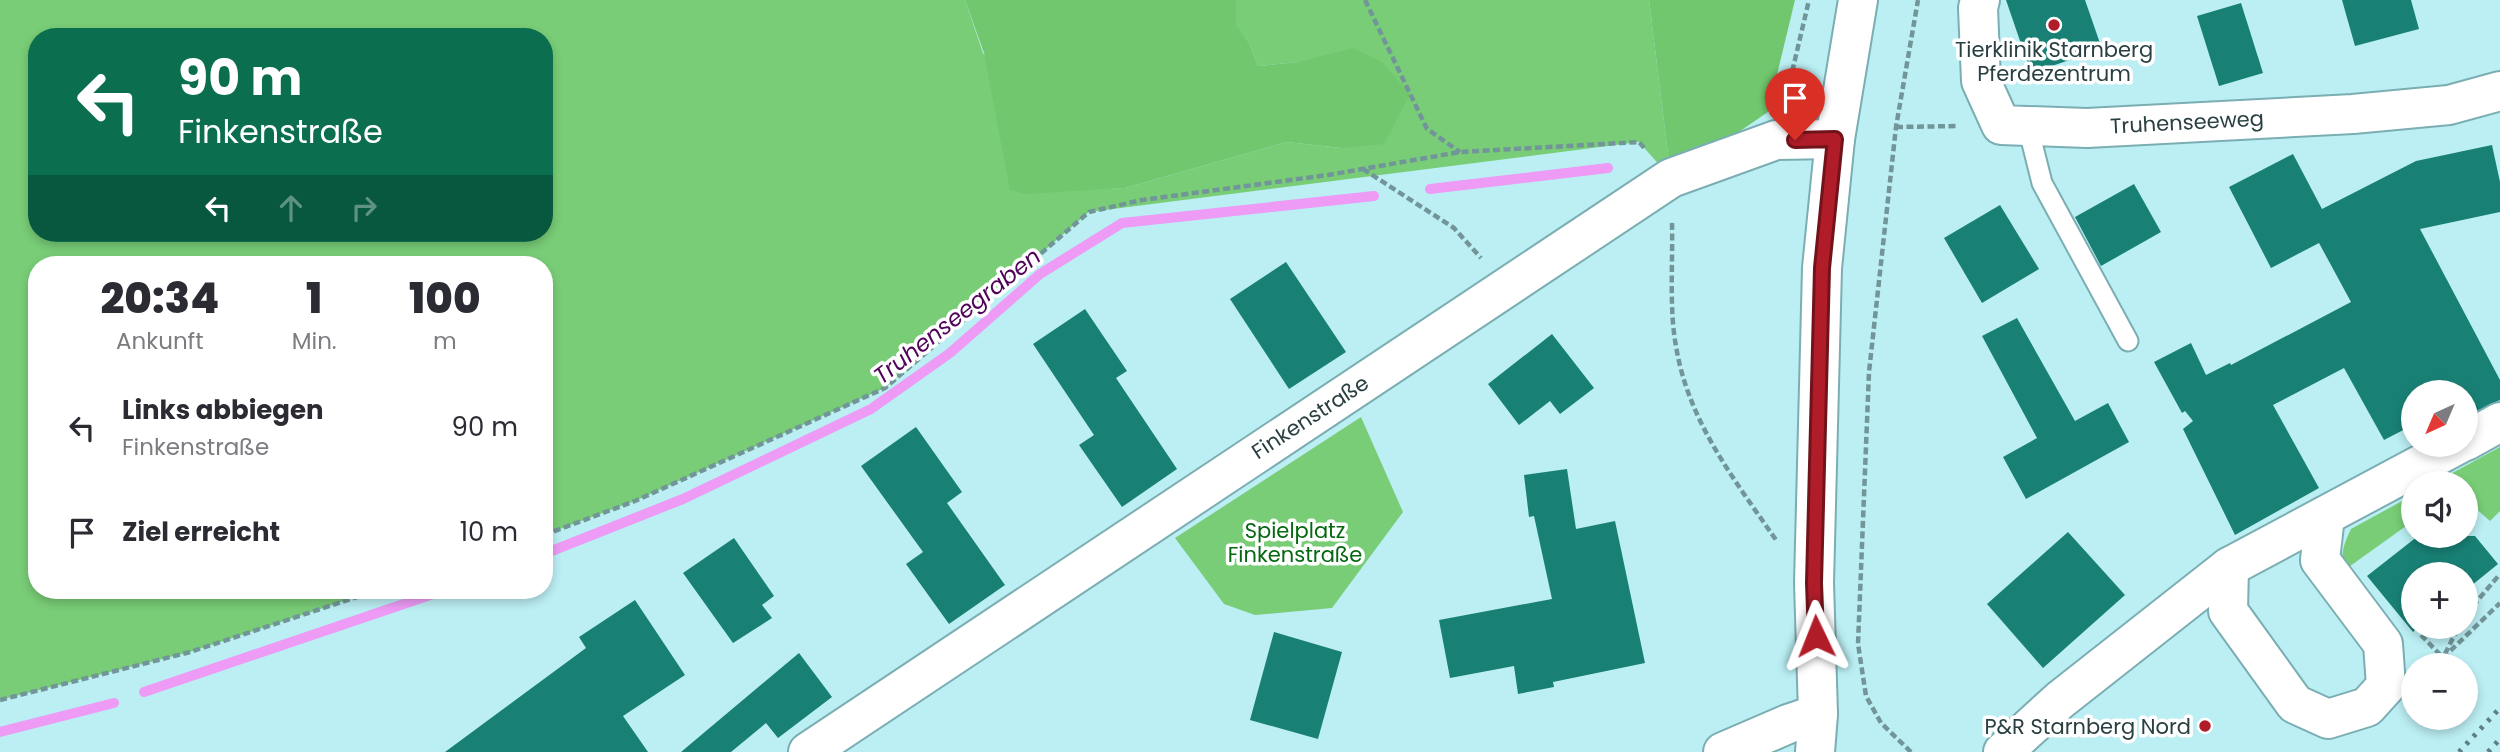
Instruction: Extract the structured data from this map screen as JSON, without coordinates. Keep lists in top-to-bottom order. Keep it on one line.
{"streets":{"street":["Truhenseeweg","Finkenstraße"]},"water":["Truhenseegraben"],"parks":["Spielplatz Finkenstraße"],"places":["Tierklinik Starnberg Pferdezentrum","P&R Starnberg Nord"],"north":"bottom left","page":{"turn":["90 m","Finkenstraße"],"eta":["20:34","Ankunft","1","Min.","100","m"],"list":[{"name":"Links abbiegen","note":"Finkenstraße","value":"90 m"},{"name":"Ziel erreicht","value":"10 m"}],"map_buttons":["+","−"]}}
